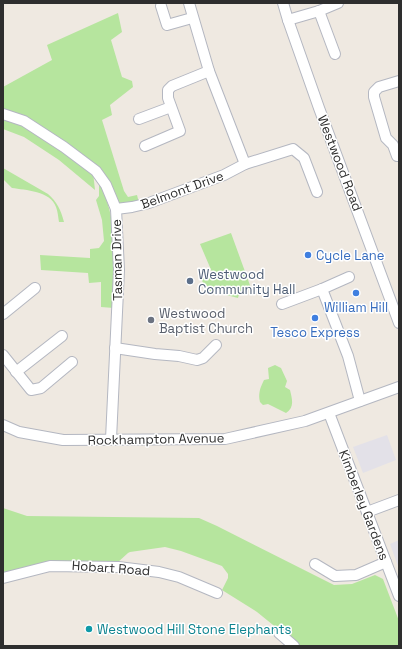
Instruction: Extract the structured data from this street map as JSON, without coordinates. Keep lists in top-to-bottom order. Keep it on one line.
{"streets":{"street":["Westwood Road","Belmont Drive","Tasman Drive","Rockhampton Avenue","Kimberley Gardens","Hobart Road"]},"crossings":[["Belmont Drive","Tasman Drive"],["Tasman Drive","Rockhampton Avenue"],["Rockhampton Avenue","Kimberley Gardens"]],"places":["Cycle Lane","Westwood Community Hall","William Hill","Tesco Express","Westwood Baptist Church","Westwood Hill Stone Elephants"]}
